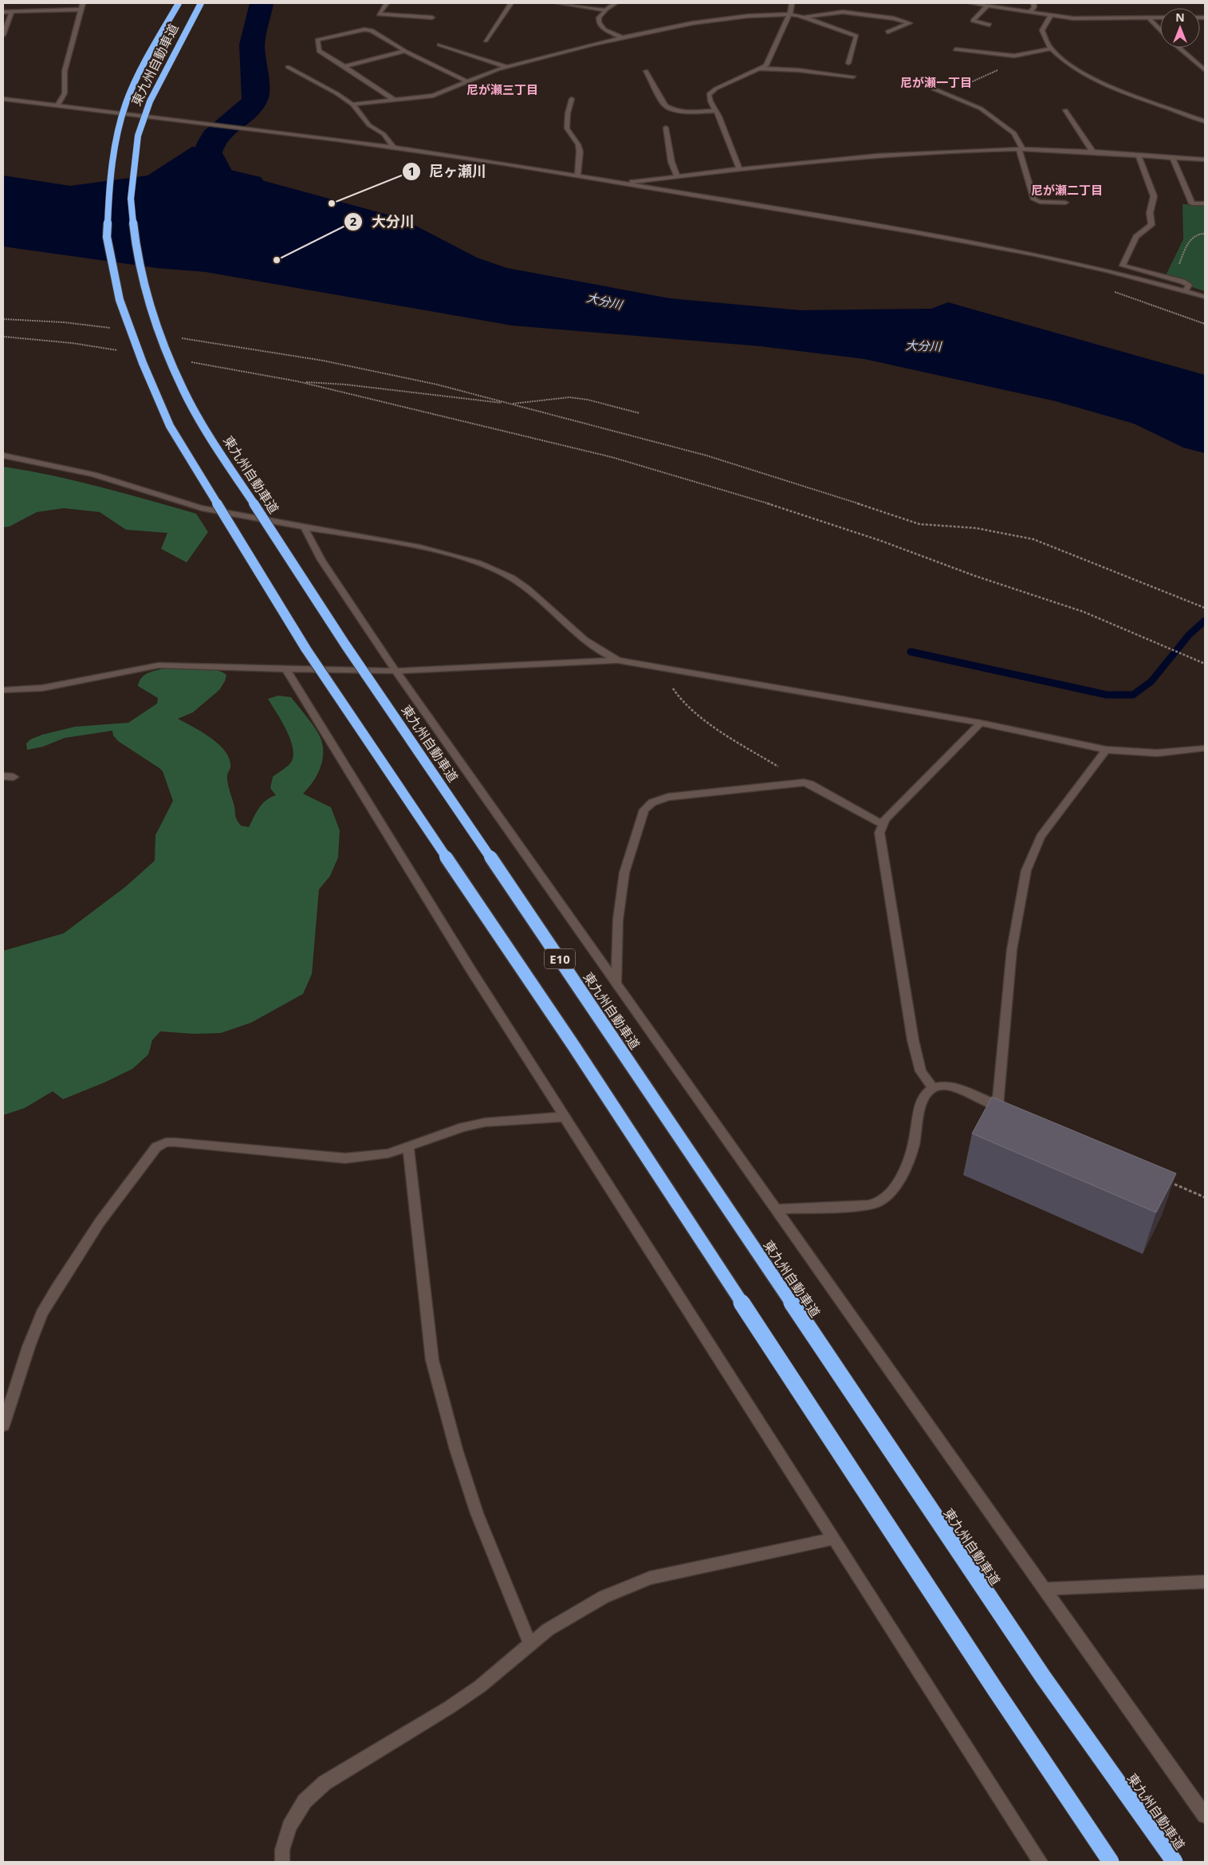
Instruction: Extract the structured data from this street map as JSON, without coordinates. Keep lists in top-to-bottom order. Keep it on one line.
{"streets":{"highway":["東九州自動車道","E10"]},"districts":["尼が瀬一丁目","尼が瀬三丁目","尼が瀬二丁目"],"water":["大分川"],"places":["尼ヶ瀬川","大分川"],"north":"top"}
